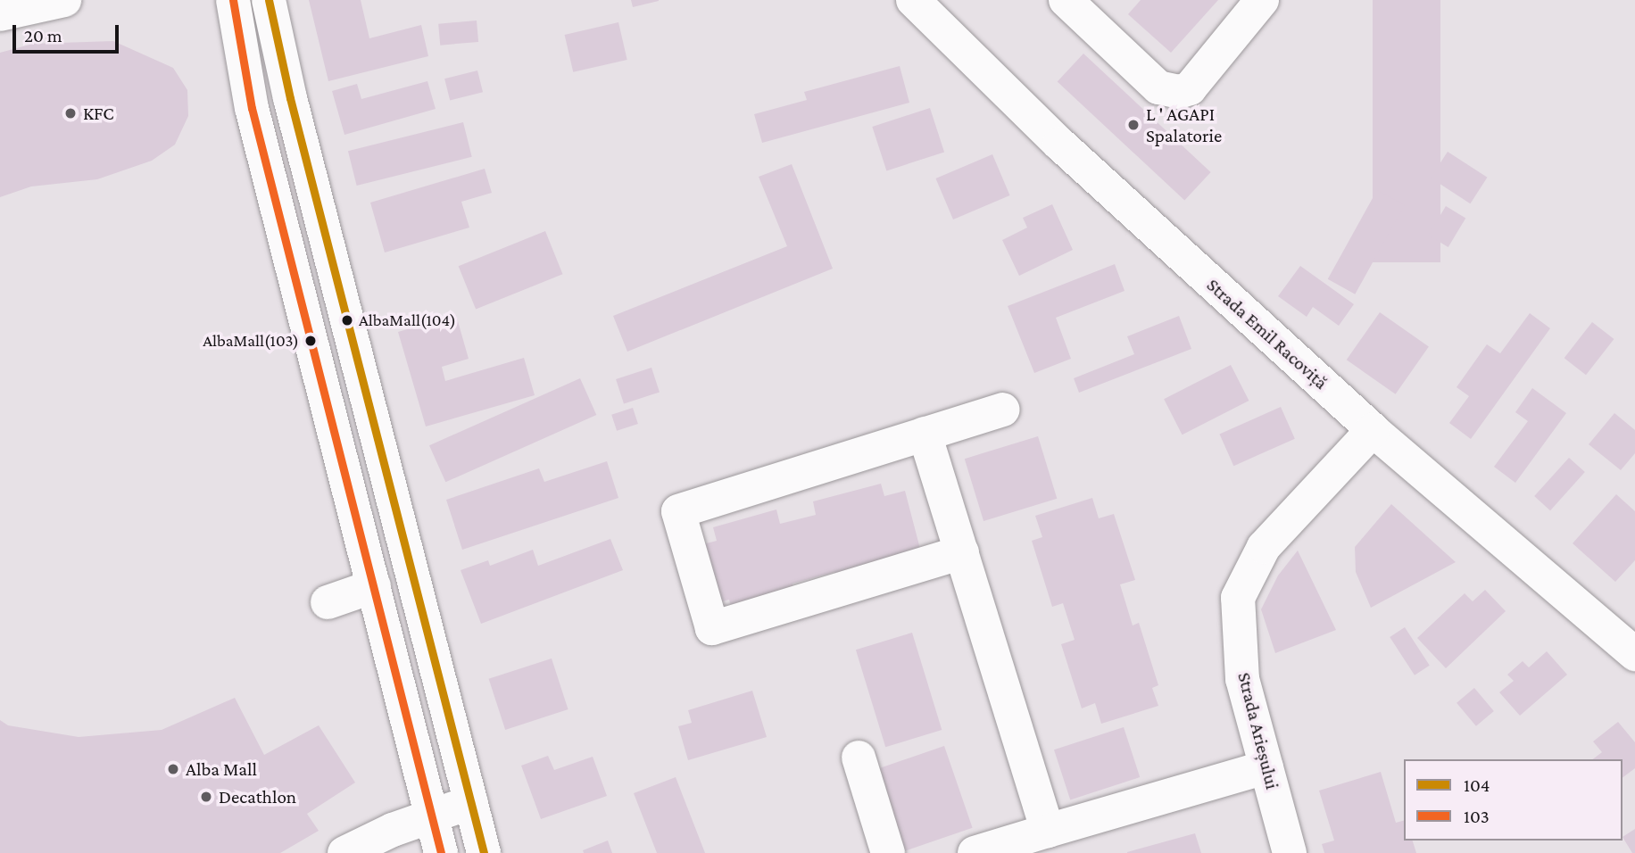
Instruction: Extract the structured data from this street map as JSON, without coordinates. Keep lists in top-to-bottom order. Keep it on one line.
{"streets":{"main road":["Strada Emil Racoviță","Strada Arieșului"]},"crossings":[["Strada Emil Racoviță","Strada Arieșului"]],"places":["KFC","L ' AGAPI Spalatorie","AlbaMall(104)","AlbaMall(103)","Alba Mall","Decathlon"],"lines":["transit line 104","transit line 103"],"legend":["104","103"],"scale_bar":"20 m"}
